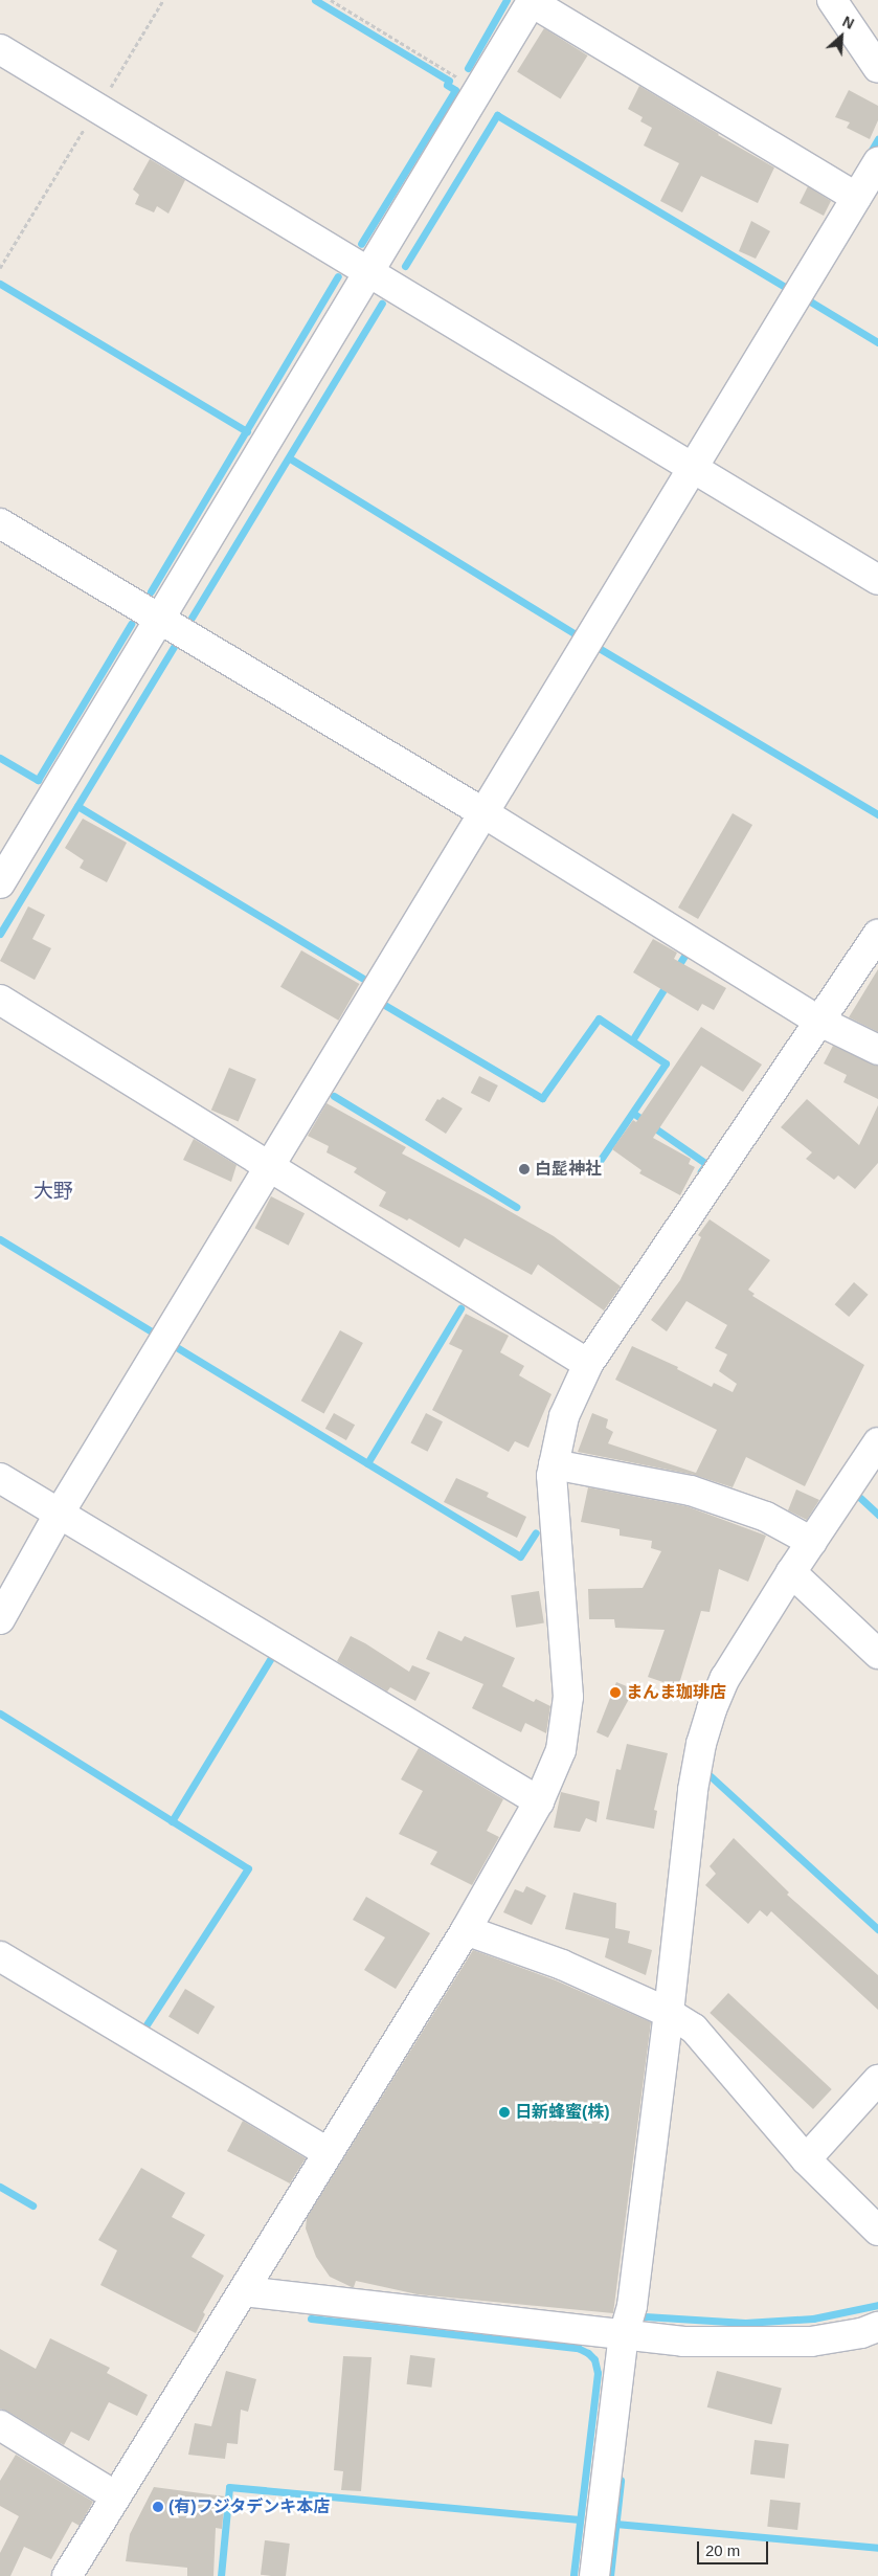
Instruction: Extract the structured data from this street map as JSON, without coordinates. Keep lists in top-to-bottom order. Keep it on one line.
{"districts":["大野"],"places":["白髭神社","まんま珈琲店","日新蜂蜜(株)","(有)フジタデンキ本店"],"scale_bar":"20 m","north":"top right"}
